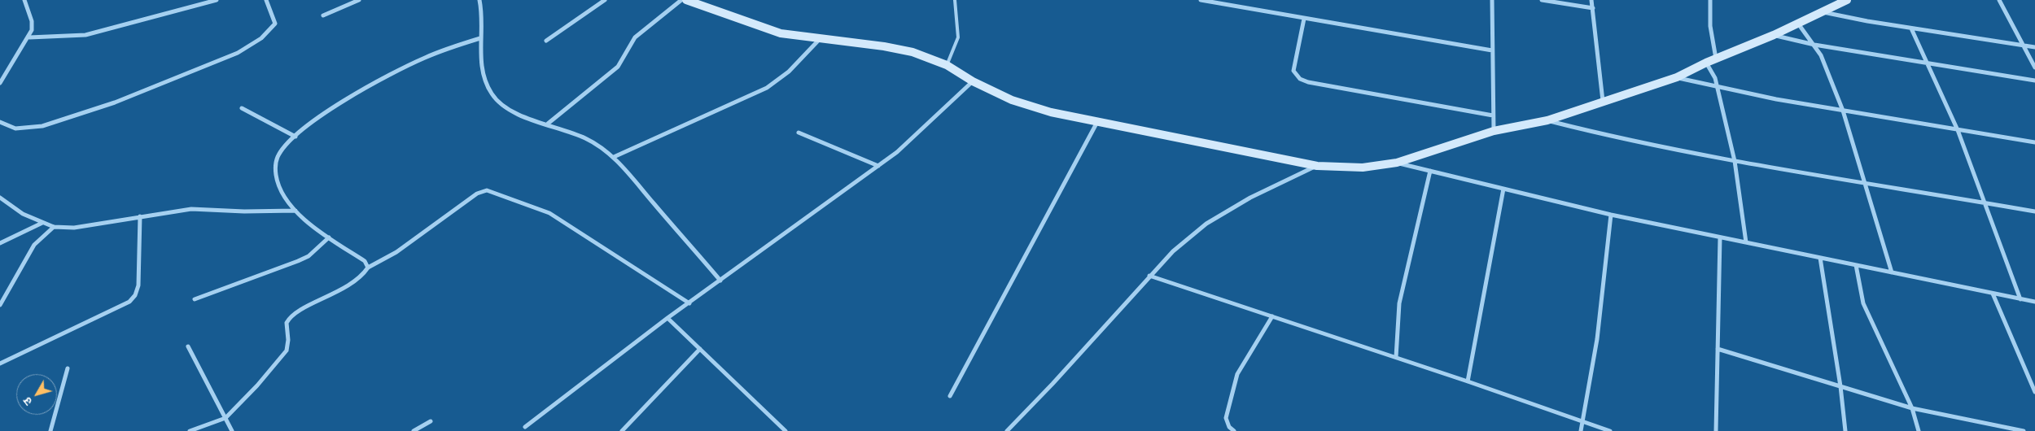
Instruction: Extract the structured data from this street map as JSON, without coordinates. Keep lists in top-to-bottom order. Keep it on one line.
{"north":"bottom left"}
